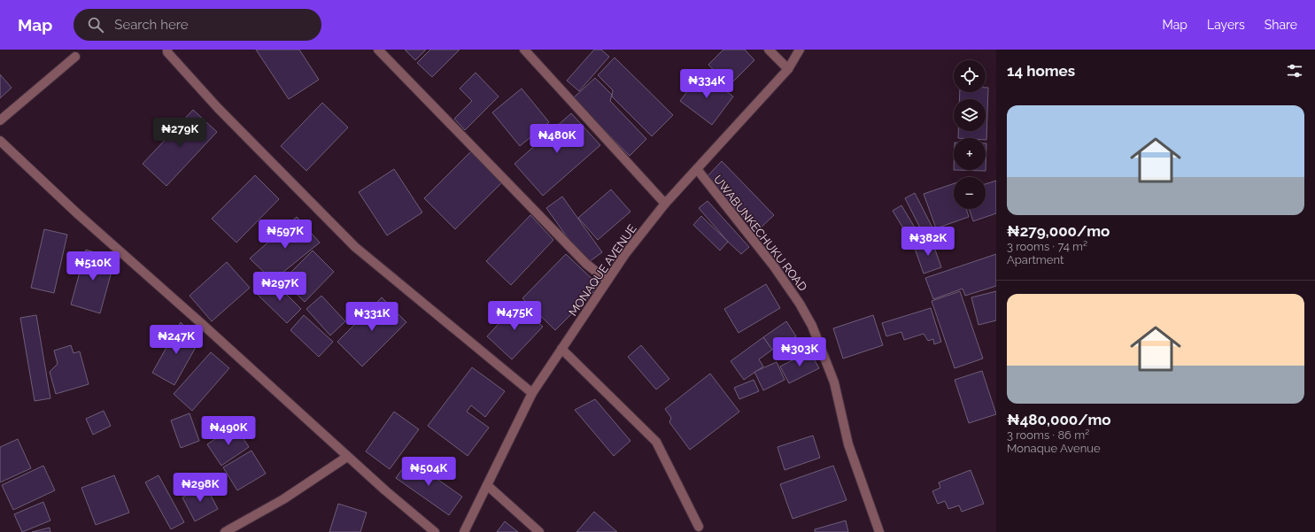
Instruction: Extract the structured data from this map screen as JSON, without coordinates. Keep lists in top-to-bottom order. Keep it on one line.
{"streets":{"street":["UWABUNKECHUKU ROAD","MONAQUE AVENUE"]},"crossings":[["UWABUNKECHUKU ROAD","MONAQUE AVENUE"]],"page":{"header":"Map","search":"Search here","nav":["Map","Layers","Share"],"heading":"14 homes","map_buttons":["+","−"],"price":["₦334K","₦279K","₦480K","₦597K","₦382K","₦510K","₦297K","₦475K","₦331K","₦247K","₦303K","₦490K","₦504K","₦298K"],"list":[{"name":"₦279,000/mo","note":"3 rooms · 74 m² · Apartment"},{"name":"₦480,000/mo","note":"3 rooms · 86 m² · Monaque Avenue"}]}}
